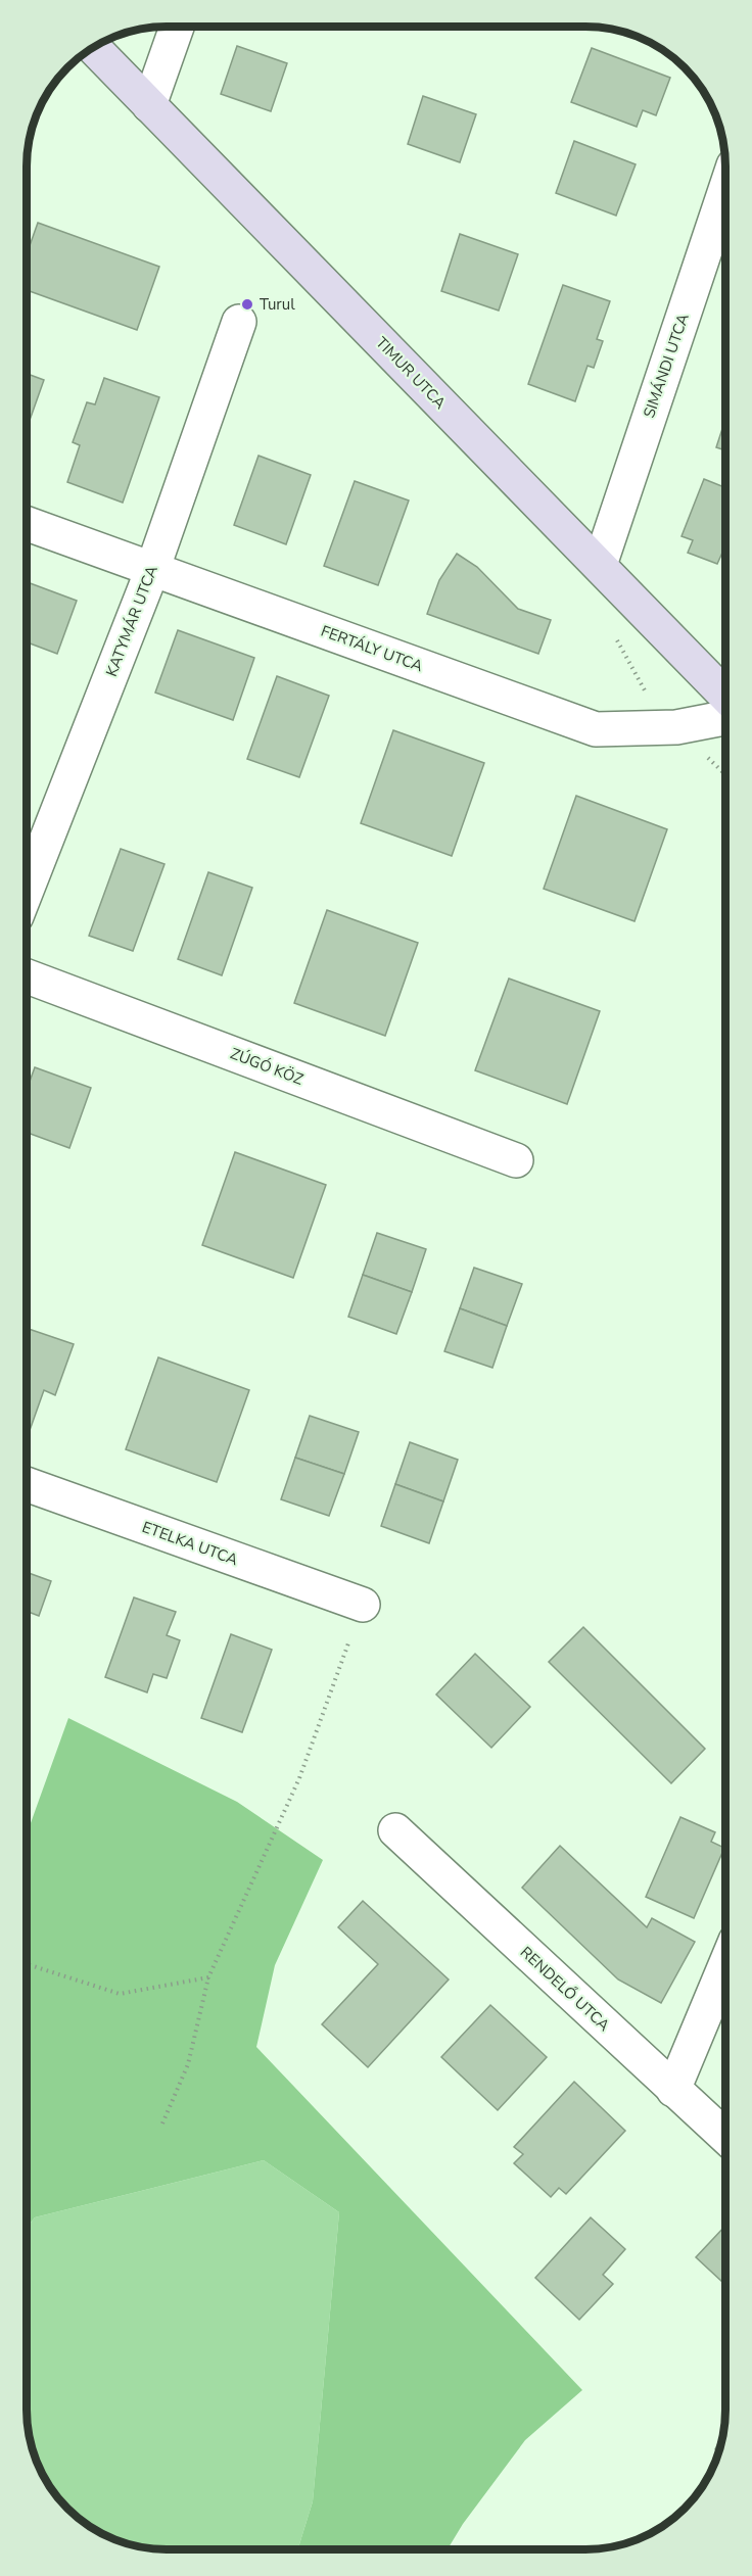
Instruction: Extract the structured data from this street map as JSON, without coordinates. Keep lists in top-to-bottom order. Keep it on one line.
{"streets":{"street":["SIMÁNDI UTCA","TIMUR UTCA","KATYMÁR UTCA","FERTÁLY UTCA","ZÚGÓ KÖZ","ETELKA UTCA","RENDELŐ UTCA"]},"crossings":[["SIMÁNDI UTCA","TIMUR UTCA"],["KATYMÁR UTCA","FERTÁLY UTCA"]],"places":["Turul"]}
